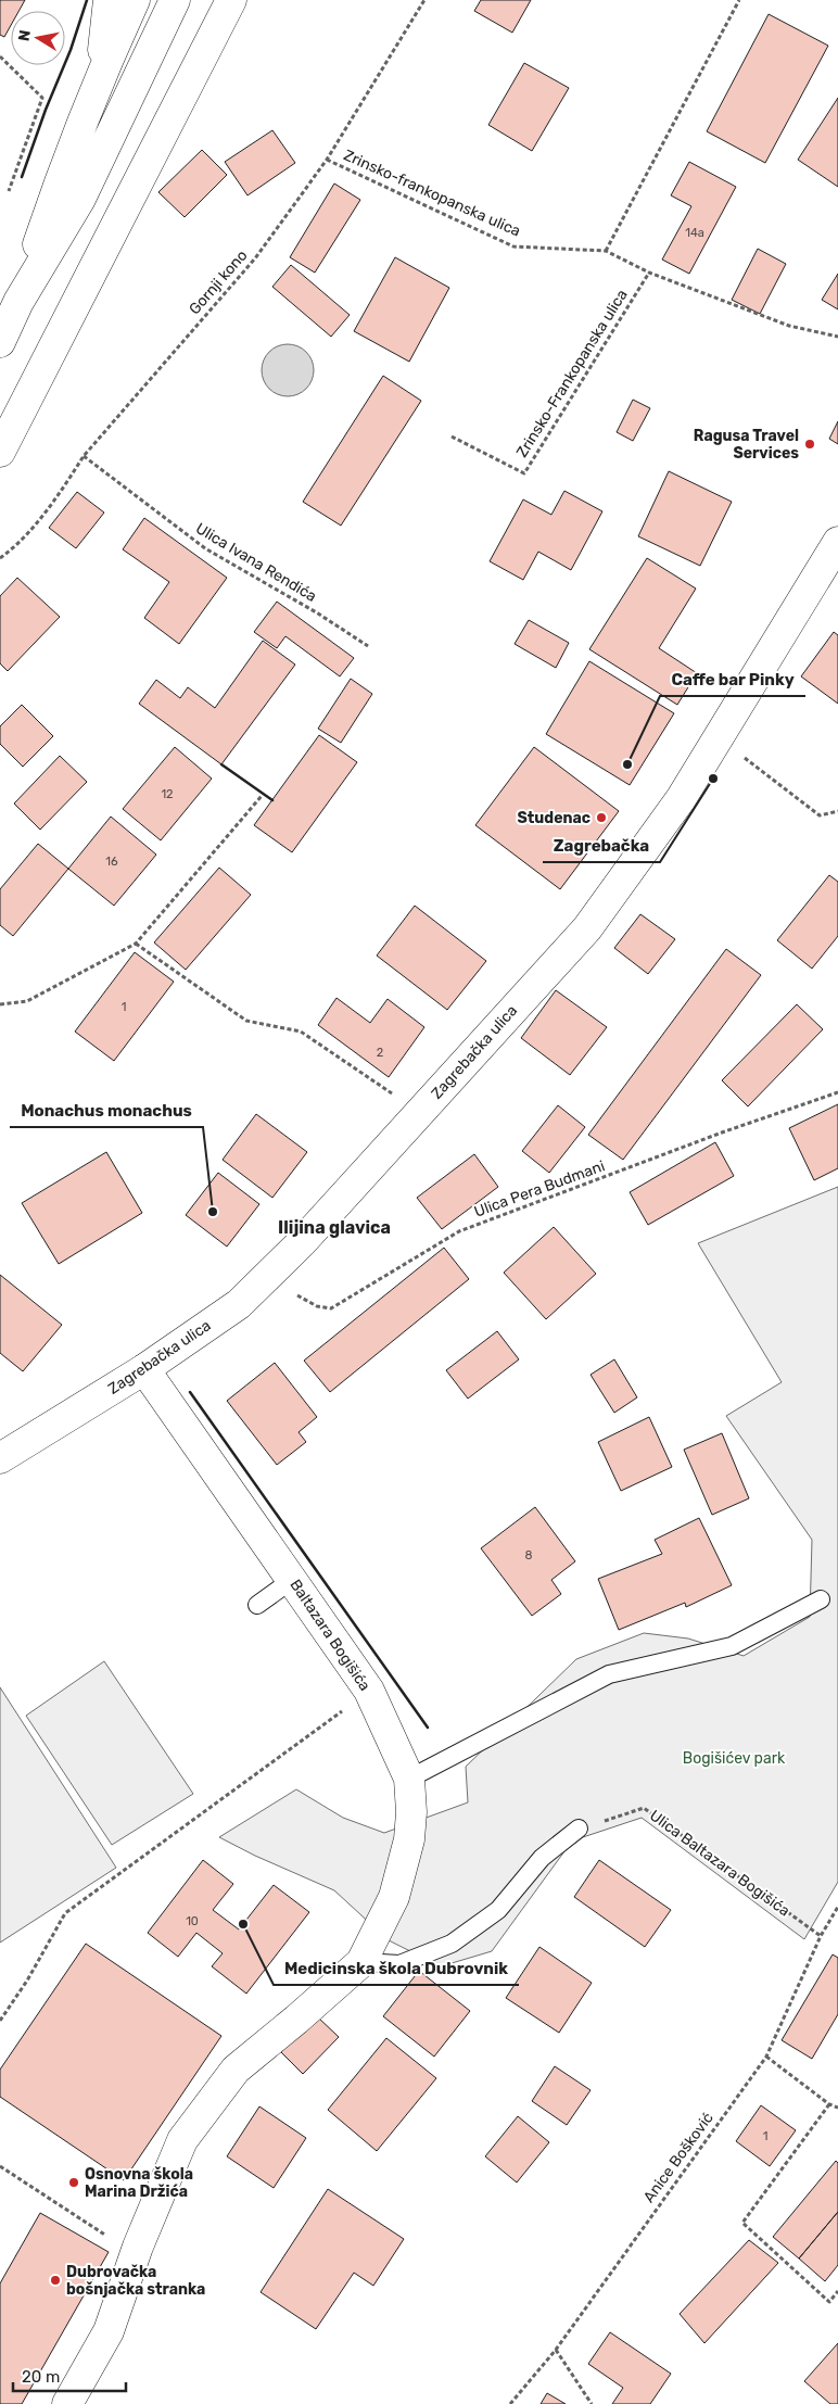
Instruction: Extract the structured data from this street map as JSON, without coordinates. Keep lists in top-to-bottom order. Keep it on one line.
{"streets":{"street":["Zagrebačka ulica","Baltazara Bogišića"],"path":["Zrinsko-frankopanska ulica","Gornji kono","Zrinsko-Frankopanska ulica","Ulica Ivana Rendića","Ulica Pera Budmani","Ulica Baltazara Bogišića","Anice Bošković"]},"crossings":[["Zrinsko-frankopanska ulica","Gornji kono"],["Zrinsko-frankopanska ulica","Zrinsko-Frankopanska ulica"],["Gornji kono","Ulica Ivana Rendića"],["Zagrebačka ulica","Ulica Pera Budmani"],["Zagrebačka ulica","Baltazara Bogišića"],["Ulica Baltazara Bogišića","Anice Bošković"]],"districts":["Ilijina glavica"],"parks":["Bogišićev park"],"places":["Ragusa Travel Services","Caffe bar Pinky","Zagrebačka","Studenac","Monachus monachus","Medicinska škola Dubrovnik","Osnovna škola Marina Držića","Dubrovačka bošnjačka stranka"],"house_numbers":["14a","12","16","1","2","8","10","1"],"scale_bar":"20 m","north":"left"}
